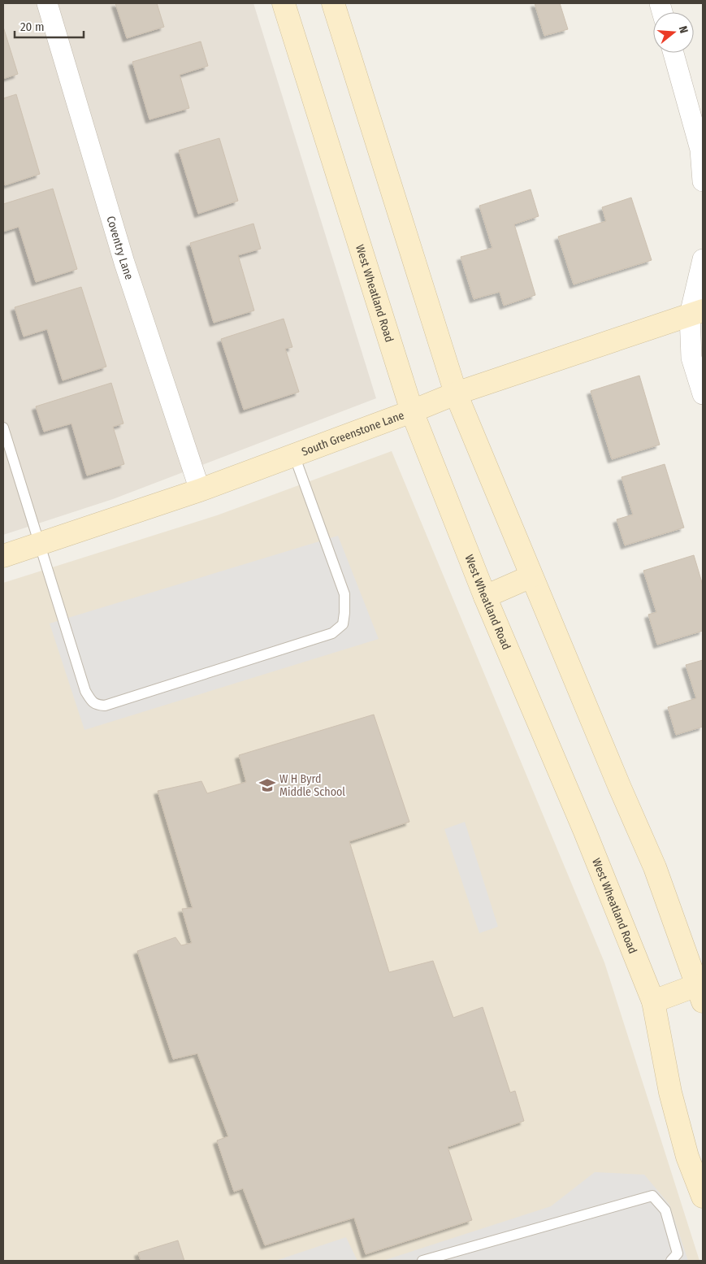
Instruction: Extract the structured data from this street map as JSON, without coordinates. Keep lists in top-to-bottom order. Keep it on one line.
{"streets":{"main road":["West Wheatland Road","South Greenstone Lane"],"street":["Coventry Lane"]},"crossings":[["Coventry Lane","South Greenstone Lane"],["West Wheatland Road","South Greenstone Lane"]],"places":{"school or university":["W H Byrd Middle School"]},"scale_bar":"20 m","north":"right"}
